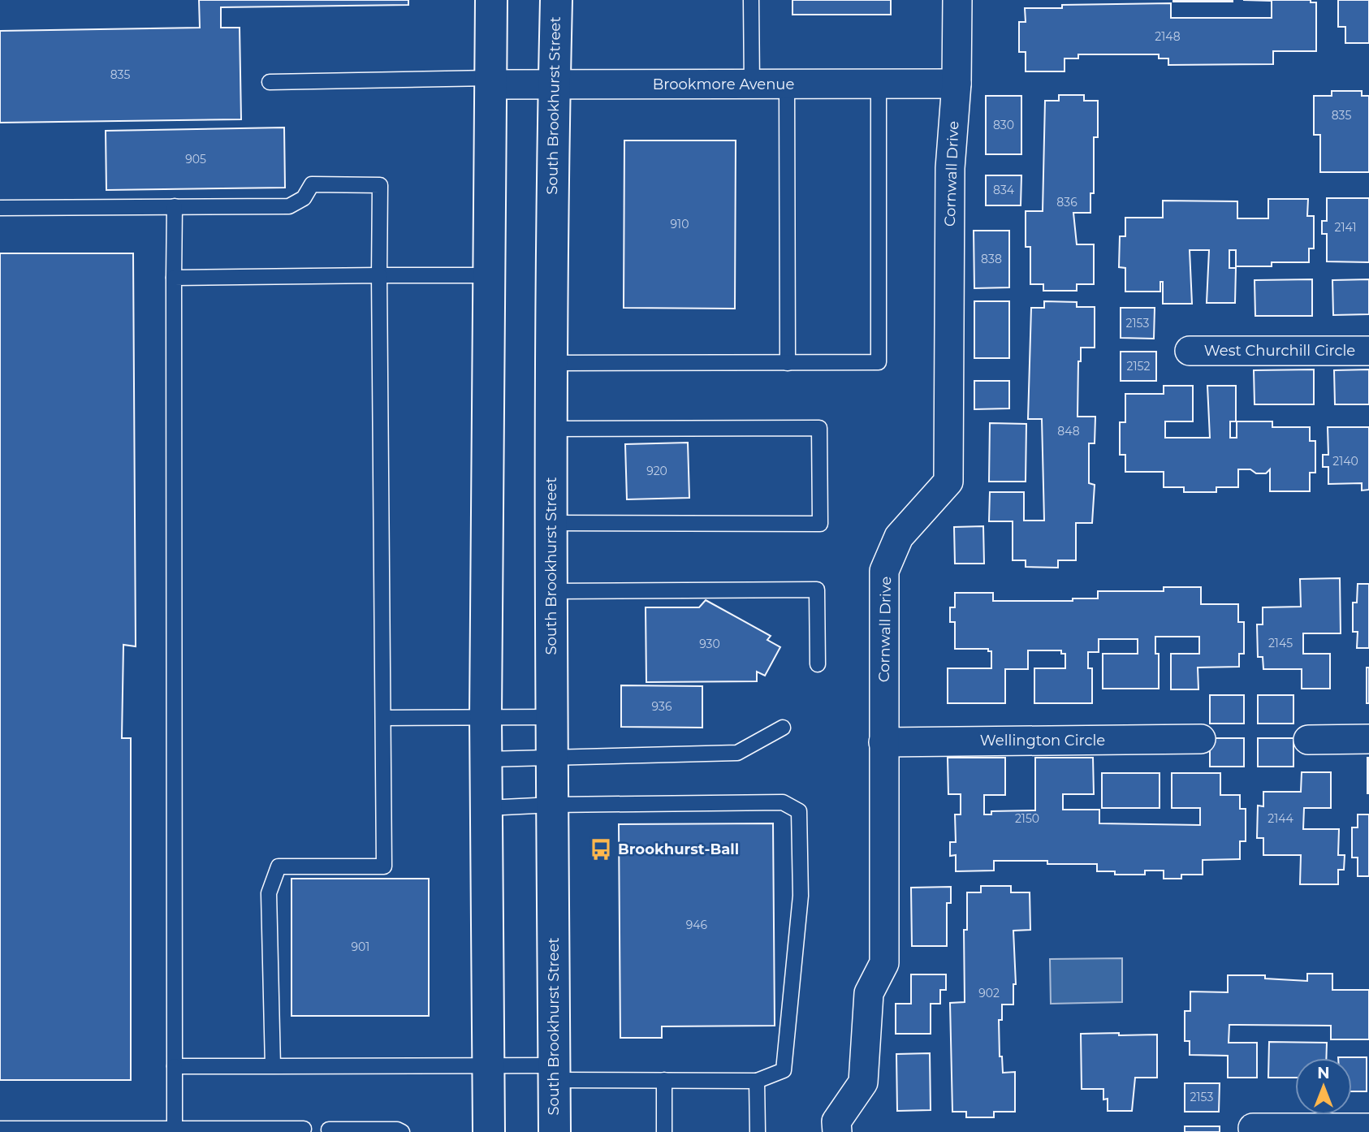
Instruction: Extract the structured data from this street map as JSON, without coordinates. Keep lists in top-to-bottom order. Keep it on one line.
{"streets":{"main road":["South Brookhurst Street"],"street":["Brookmore Avenue","Cornwall Drive","West Churchill Circle","Wellington Circle"]},"crossings":[["Brookmore Avenue","South Brookhurst Street"],["Brookmore Avenue","Cornwall Drive"],["Cornwall Drive","Wellington Circle"]],"places":{"bus stop":["Brookhurst-Ball"]},"house_numbers":["2148","835","835","830","905","834","836","910","2141","838","2153","2152","848","2140","920","2145","930","936","2150","2144","946","901","902","2153"],"north":"top"}
